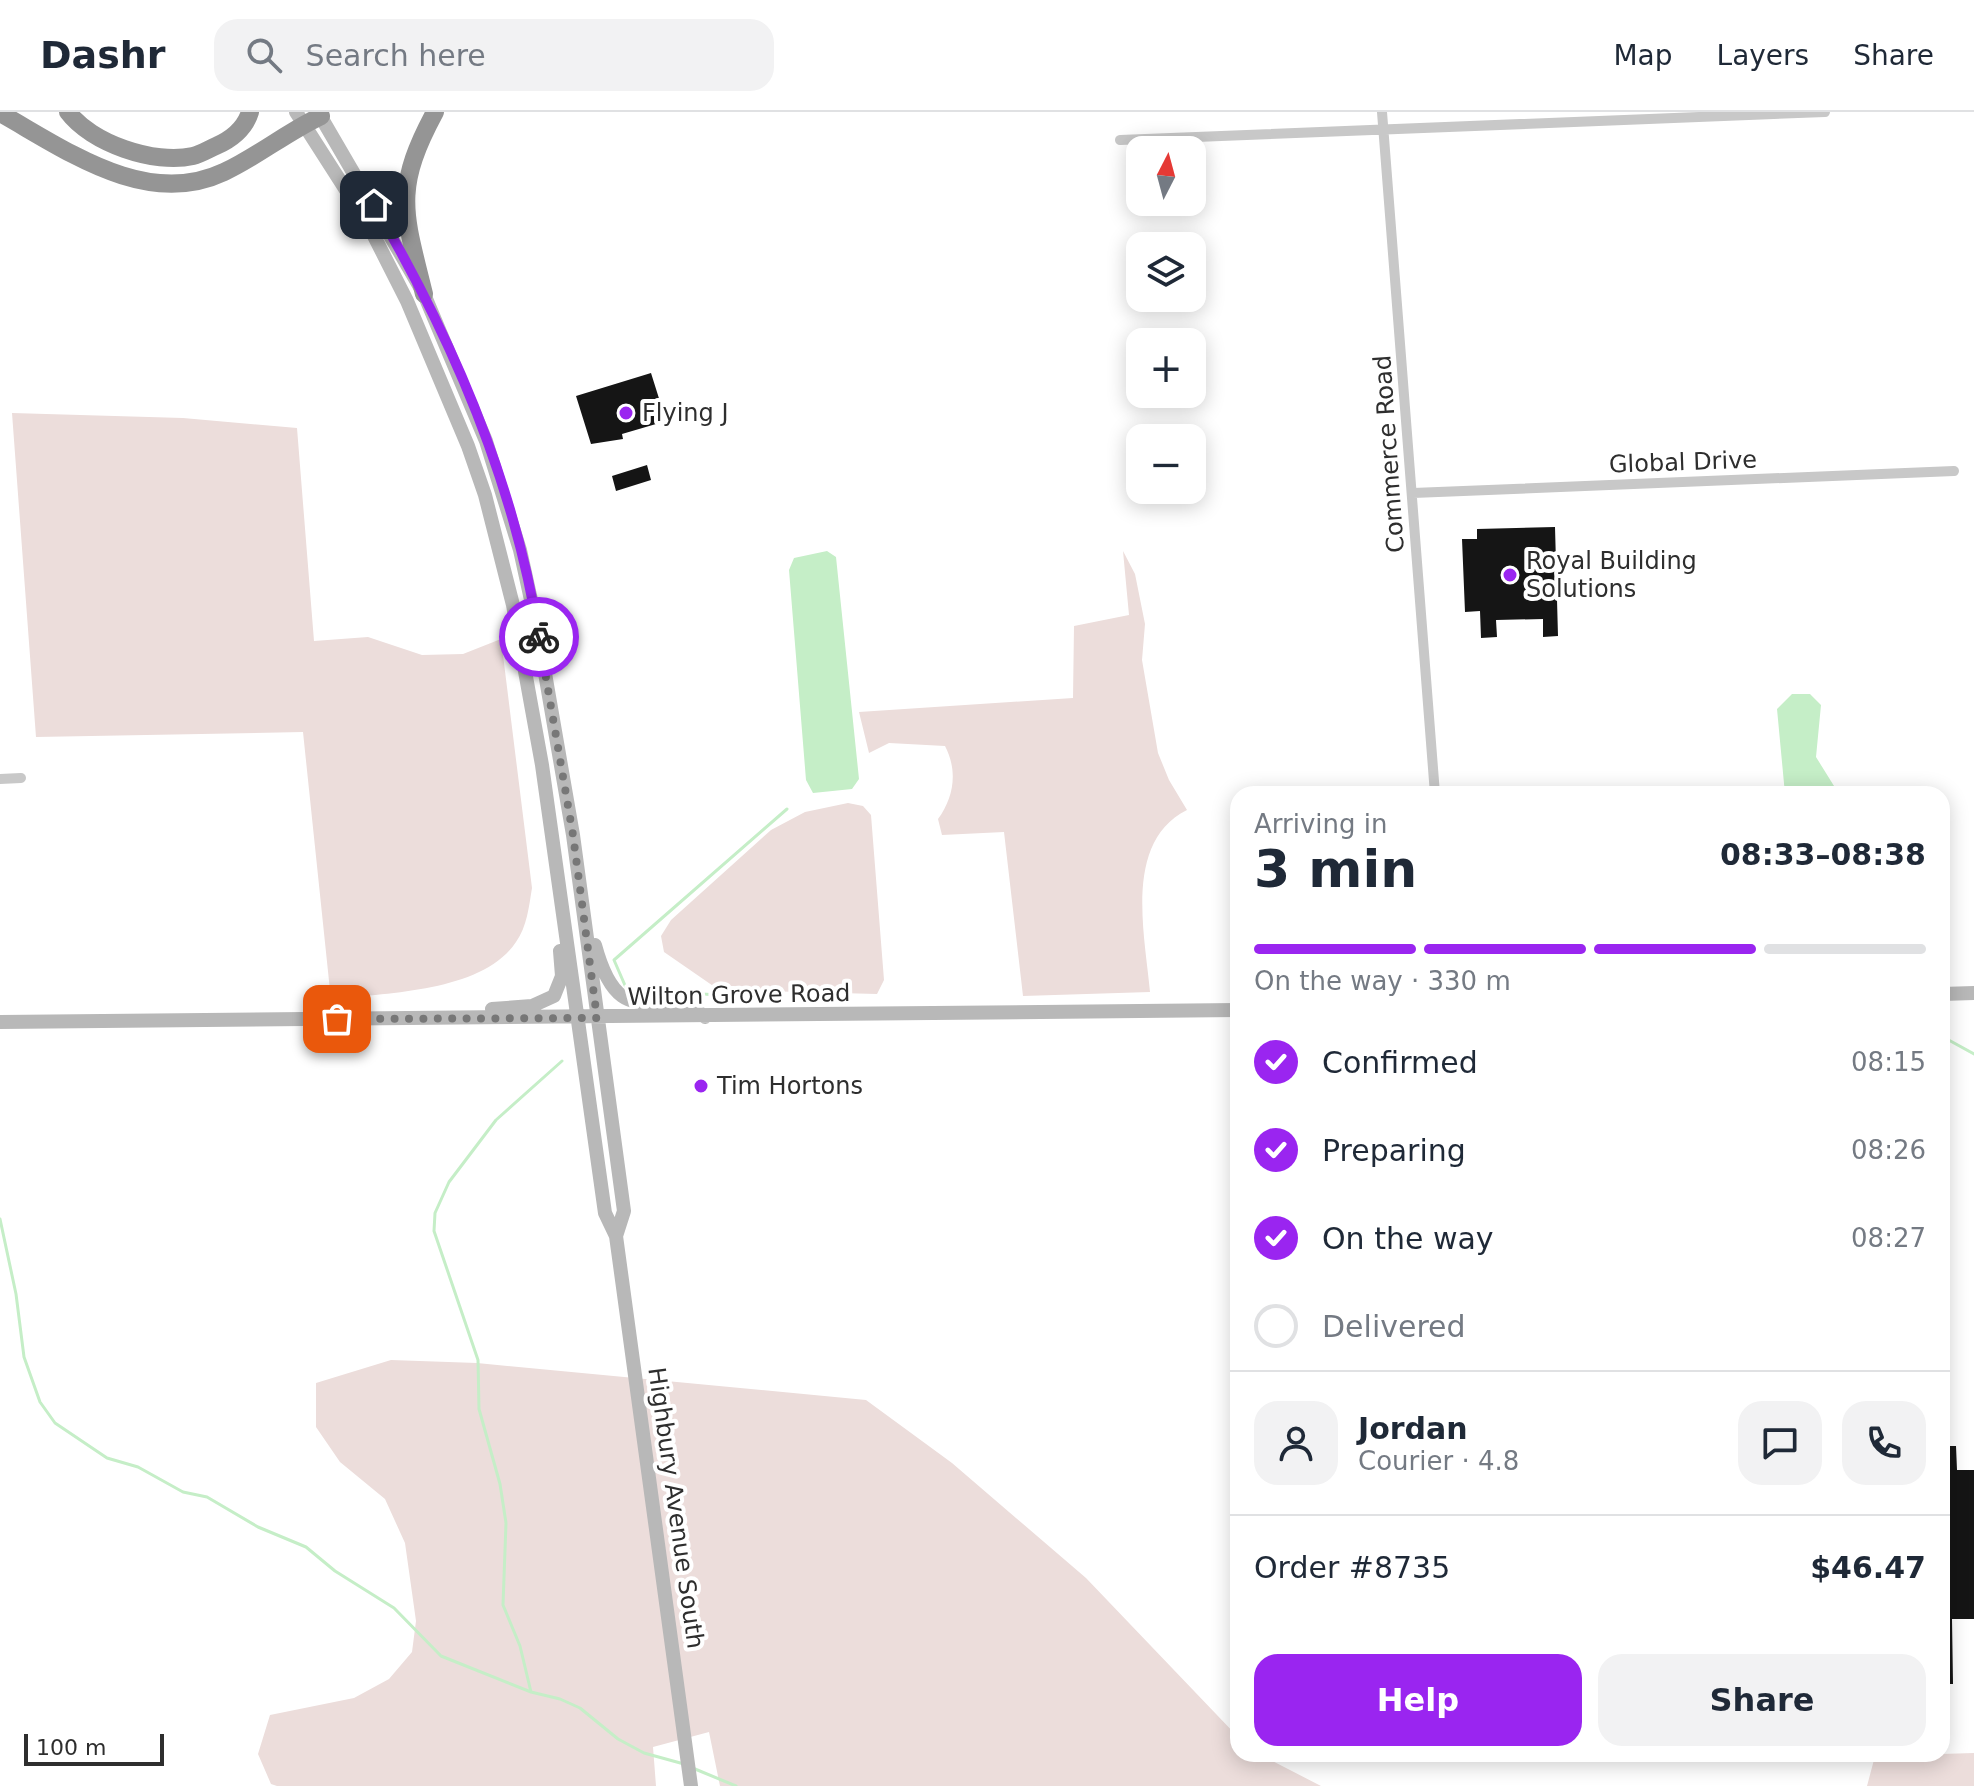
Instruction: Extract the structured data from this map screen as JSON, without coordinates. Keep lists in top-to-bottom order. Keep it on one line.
{"streets":{"main road":["Wilton Grove Road","Highbury Avenue South"],"street":["Commerce Road","Global Drive"]},"crossings":[["Commerce Road","Global Drive"],["Wilton Grove Road","Highbury Avenue South"]],"places":["Flying J","Royal Building Solutions","Tim Hortons"],"scale_bar":"100 m","north":"top","page":{"header":"Dashr","search":"Search here","nav":["Map","Layers","Share"],"map_buttons":["+","−"],"heading":["3 min","Arriving in","08:33–08:38"],"panel":["Jordan","Courier · 4.8","Order #8735","$46.47"],"bar":"On the way · 330 m","list":[["Confirmed","08:15"],["Preparing","08:26"],["On the way","08:27"],"Delivered"],"buttons":["Help","Share"],"scale":"100 m"}}
